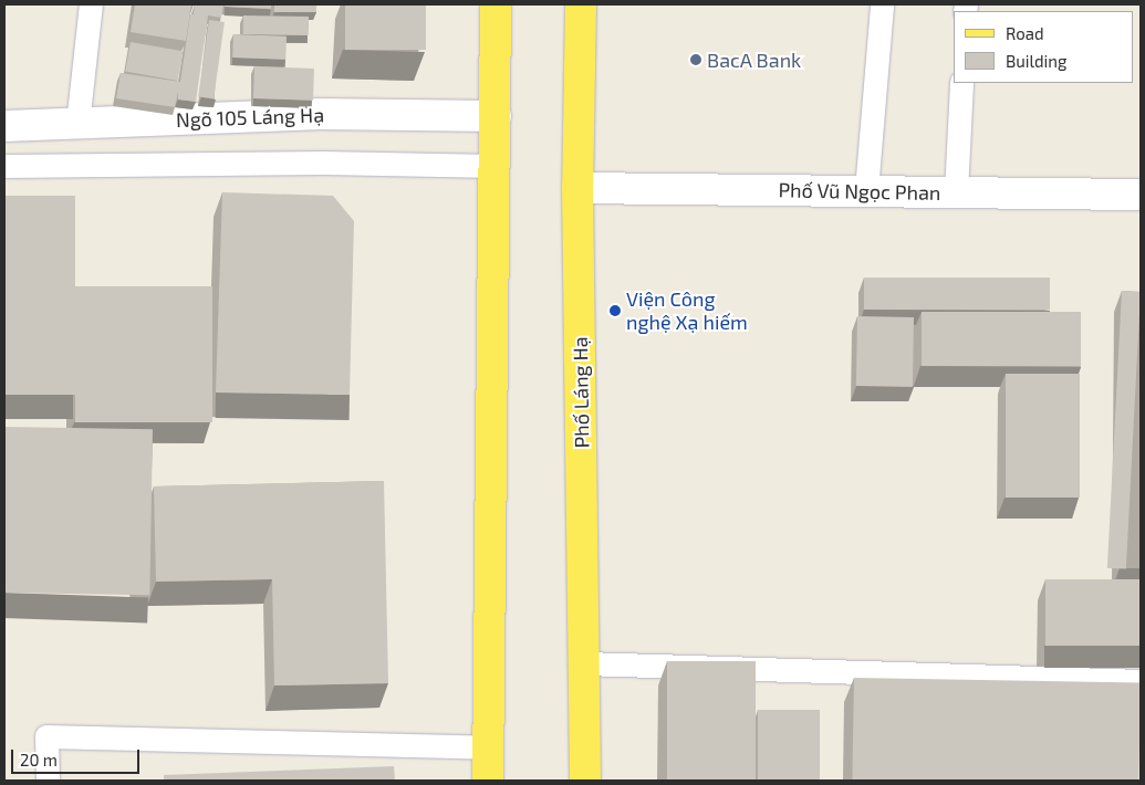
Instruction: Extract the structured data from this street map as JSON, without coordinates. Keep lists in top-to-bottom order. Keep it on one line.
{"streets":{"main road":["Phố Láng Hạ"],"street":["Ngõ 105 Láng Hạ","Phố Vũ Ngọc Phan"]},"crossings":[["Phố Vũ Ngọc Phan","Phố Láng Hạ"]],"places":["BacA Bank","Viện Công nghệ Xạ hiếm"],"legend":["Road","Building"],"scale_bar":"20 m"}
